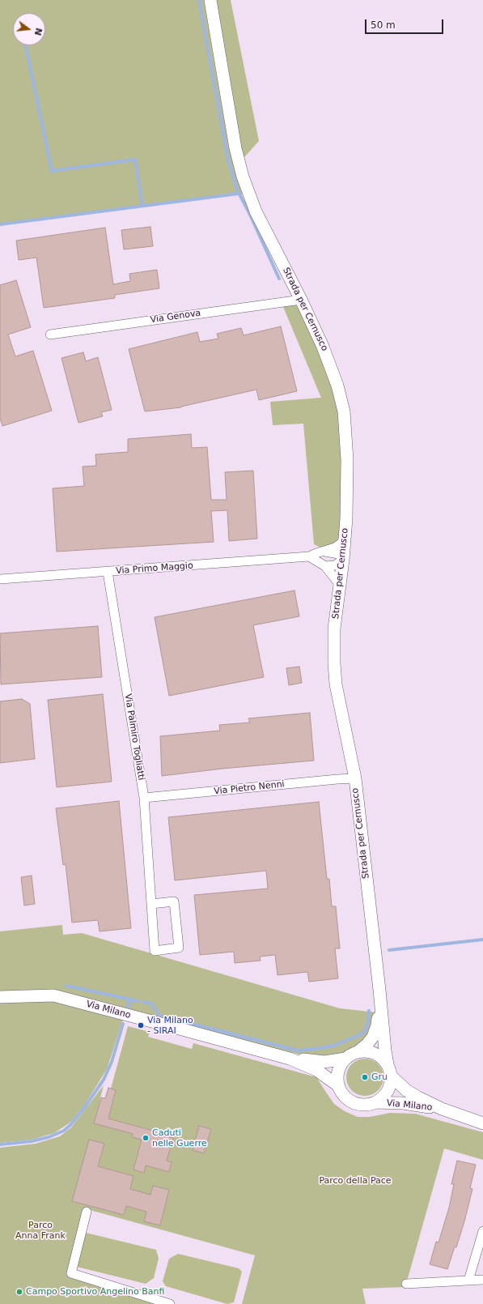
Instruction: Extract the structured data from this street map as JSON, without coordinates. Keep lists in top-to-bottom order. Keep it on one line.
{"streets":{"street":["Strada per Cernusco","Via Genova","Via Primo Maggio","Via Palmiro Togliatti","Via Pietro Nenni","Via Milano"]},"crossings":[["Strada per Cernusco","Via Genova"],["Strada per Cernusco","Via Primo Maggio"],["Strada per Cernusco","Via Pietro Nenni"],["Strada per Cernusco","Via Milano"],["Via Primo Maggio","Via Palmiro Togliatti"],["Via Palmiro Togliatti","Via Pietro Nenni"]],"parks":["Parco della Pace","Parco Anna Frank"],"places":["Via Milano - SIRAI","Gru","Caduti nelle Guerre","Campo Sportivo Angelino Banfi"],"scale_bar":"50 m","north":"right"}
